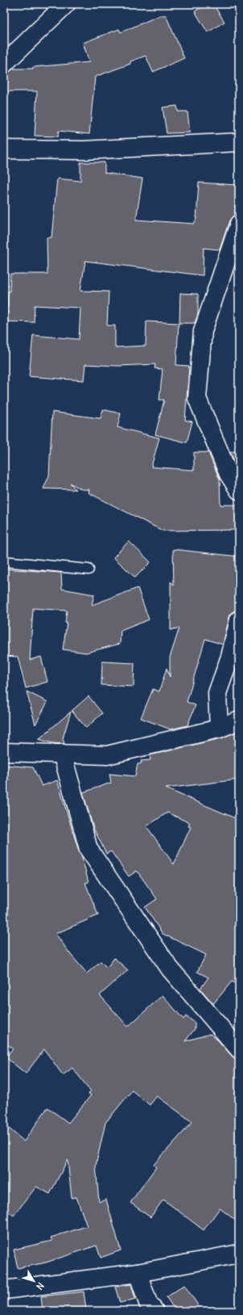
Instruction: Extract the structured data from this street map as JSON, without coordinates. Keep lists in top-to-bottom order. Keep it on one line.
{"north":"bottom right"}
